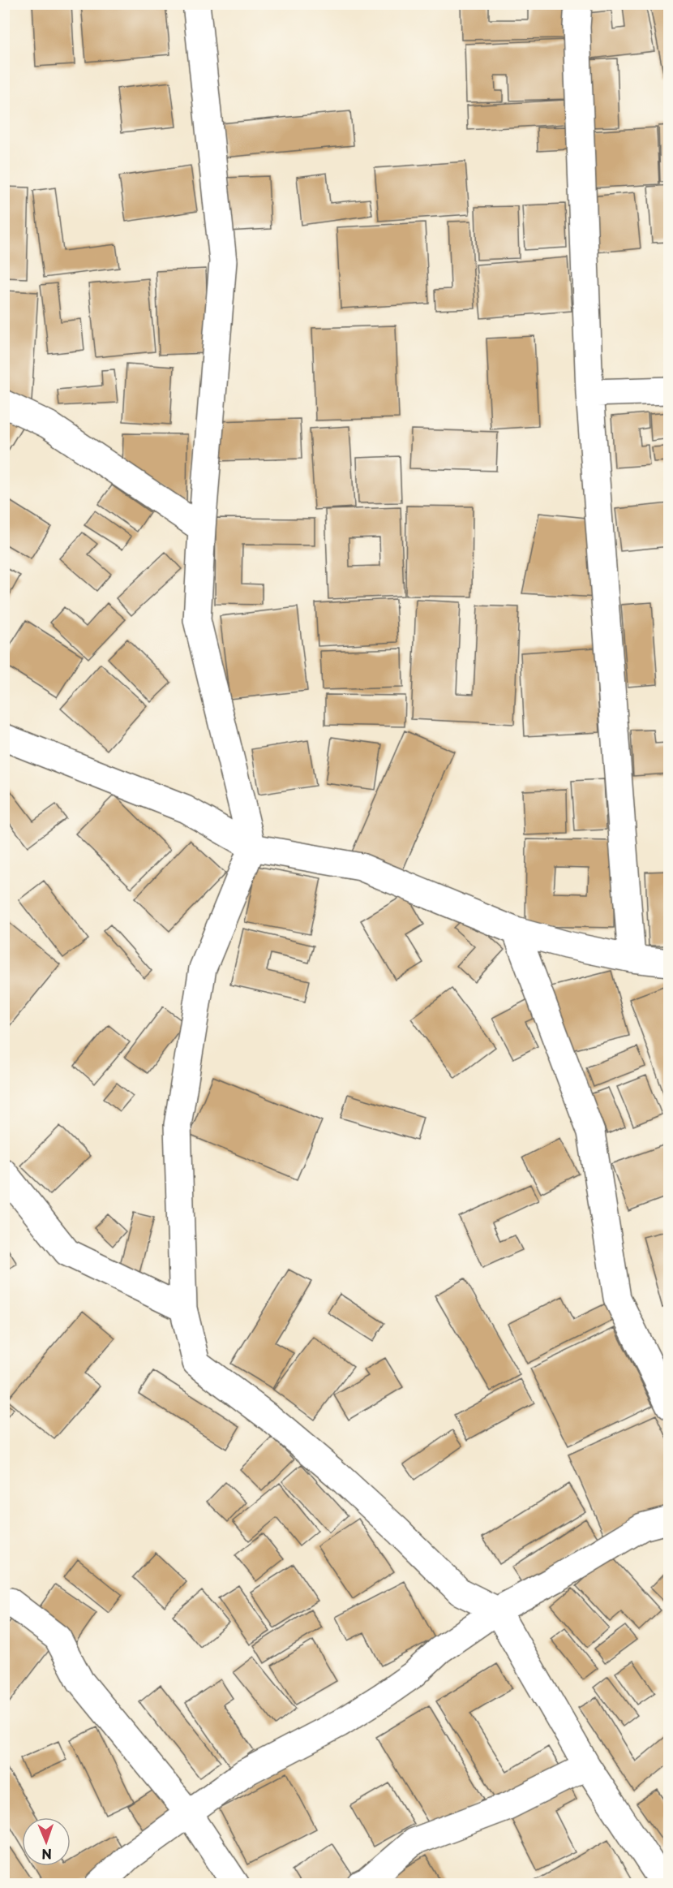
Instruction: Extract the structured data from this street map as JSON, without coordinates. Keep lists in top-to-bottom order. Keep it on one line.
{"north":"bottom"}
